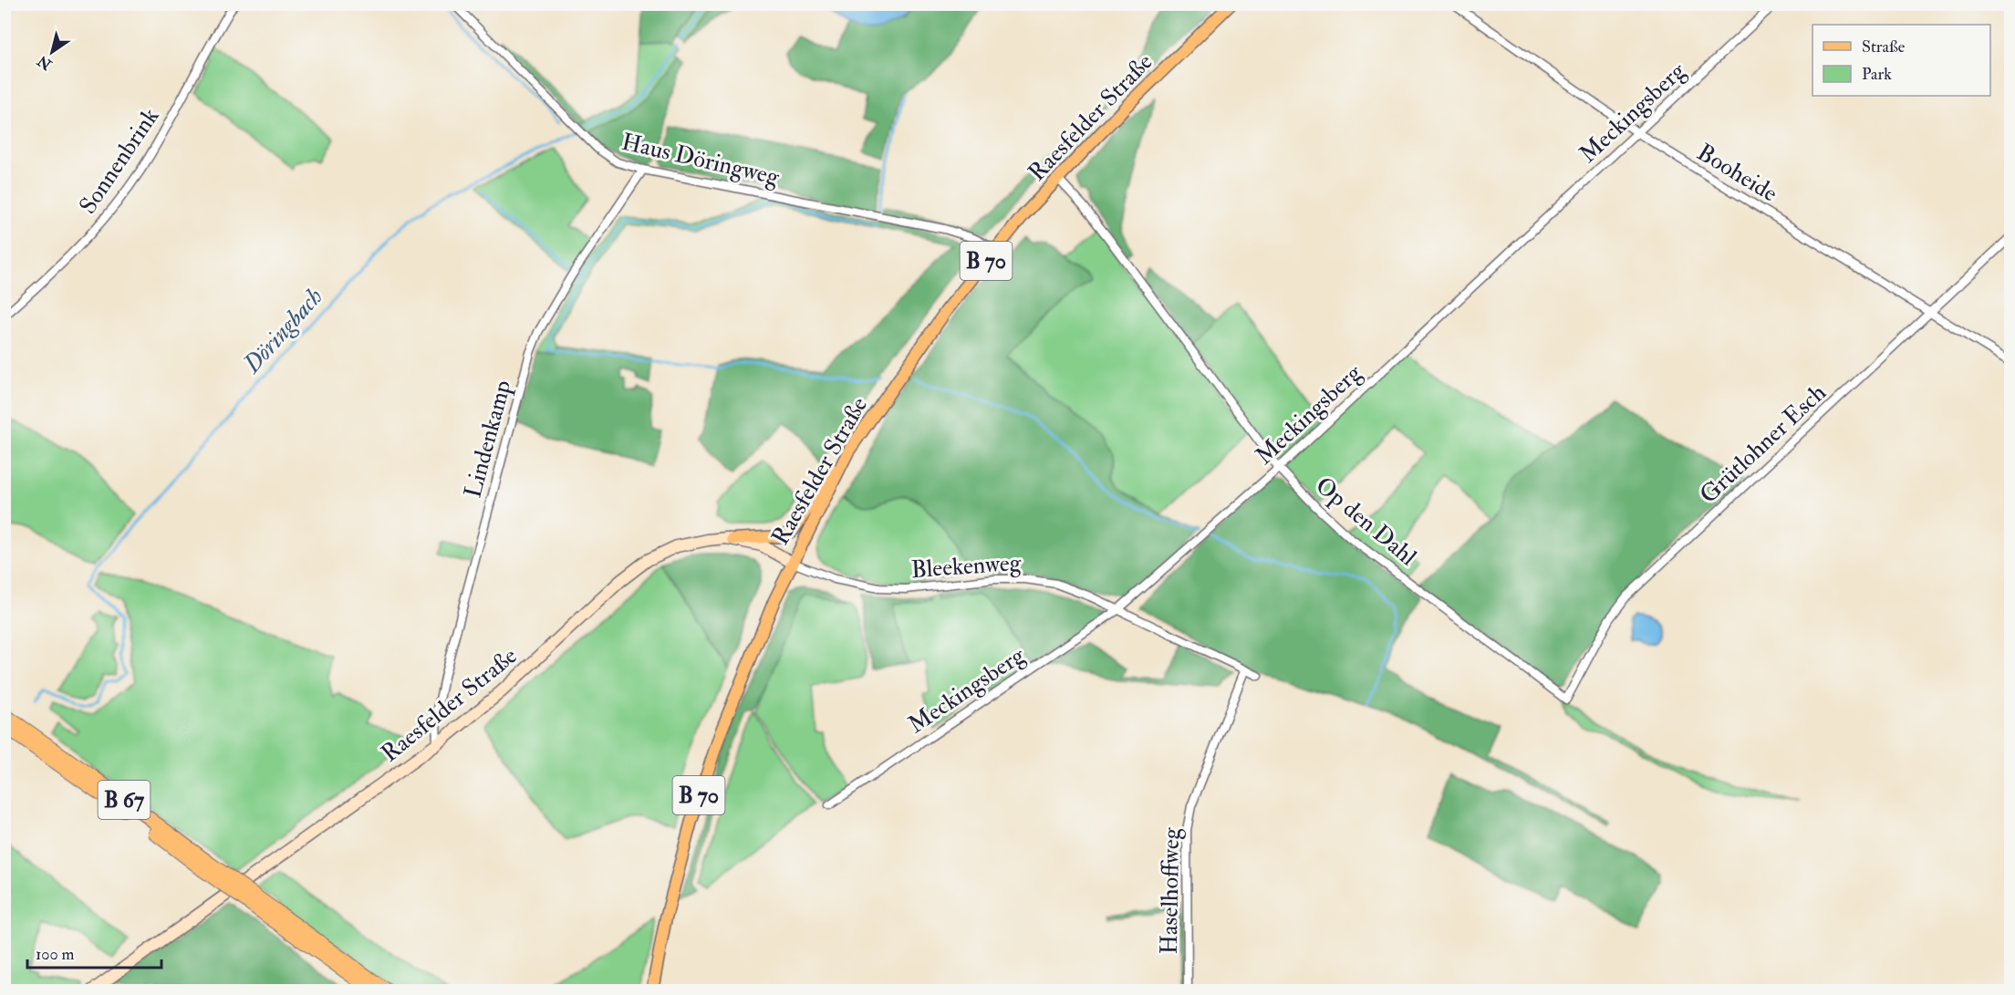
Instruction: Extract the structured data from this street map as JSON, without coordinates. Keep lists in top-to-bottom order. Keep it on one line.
{"streets":{"highway":["B 67"],"main road":["Raesfelder Straße","B 70"],"street":["Meckingsberg","Haus Döringweg","Sonnenbrink","Booheide","Lindenkamp","Grütlohner Esch","Op den Dahl","Bleekenweg","Haselhoffweg"]},"crossings":[["Meckingsberg","Booheide"],["Meckingsberg","Op den Dahl"],["Meckingsberg","Bleekenweg"],["Raesfelder Straße","Haus Döringweg"],["Raesfelder Straße","B 70"],["Raesfelder Straße","Lindenkamp"],["Raesfelder Straße","Op den Dahl"],["Raesfelder Straße","Bleekenweg"],["Haus Döringweg","Lindenkamp"],["Booheide","Grütlohner Esch"],["B 70","Bleekenweg"],["Grütlohner Esch","Op den Dahl"],["Bleekenweg","Haselhoffweg"]],"water":["Döringbach"],"legend":["Straße","Park"],"scale_bar":"100 m","north":"bottom left"}
